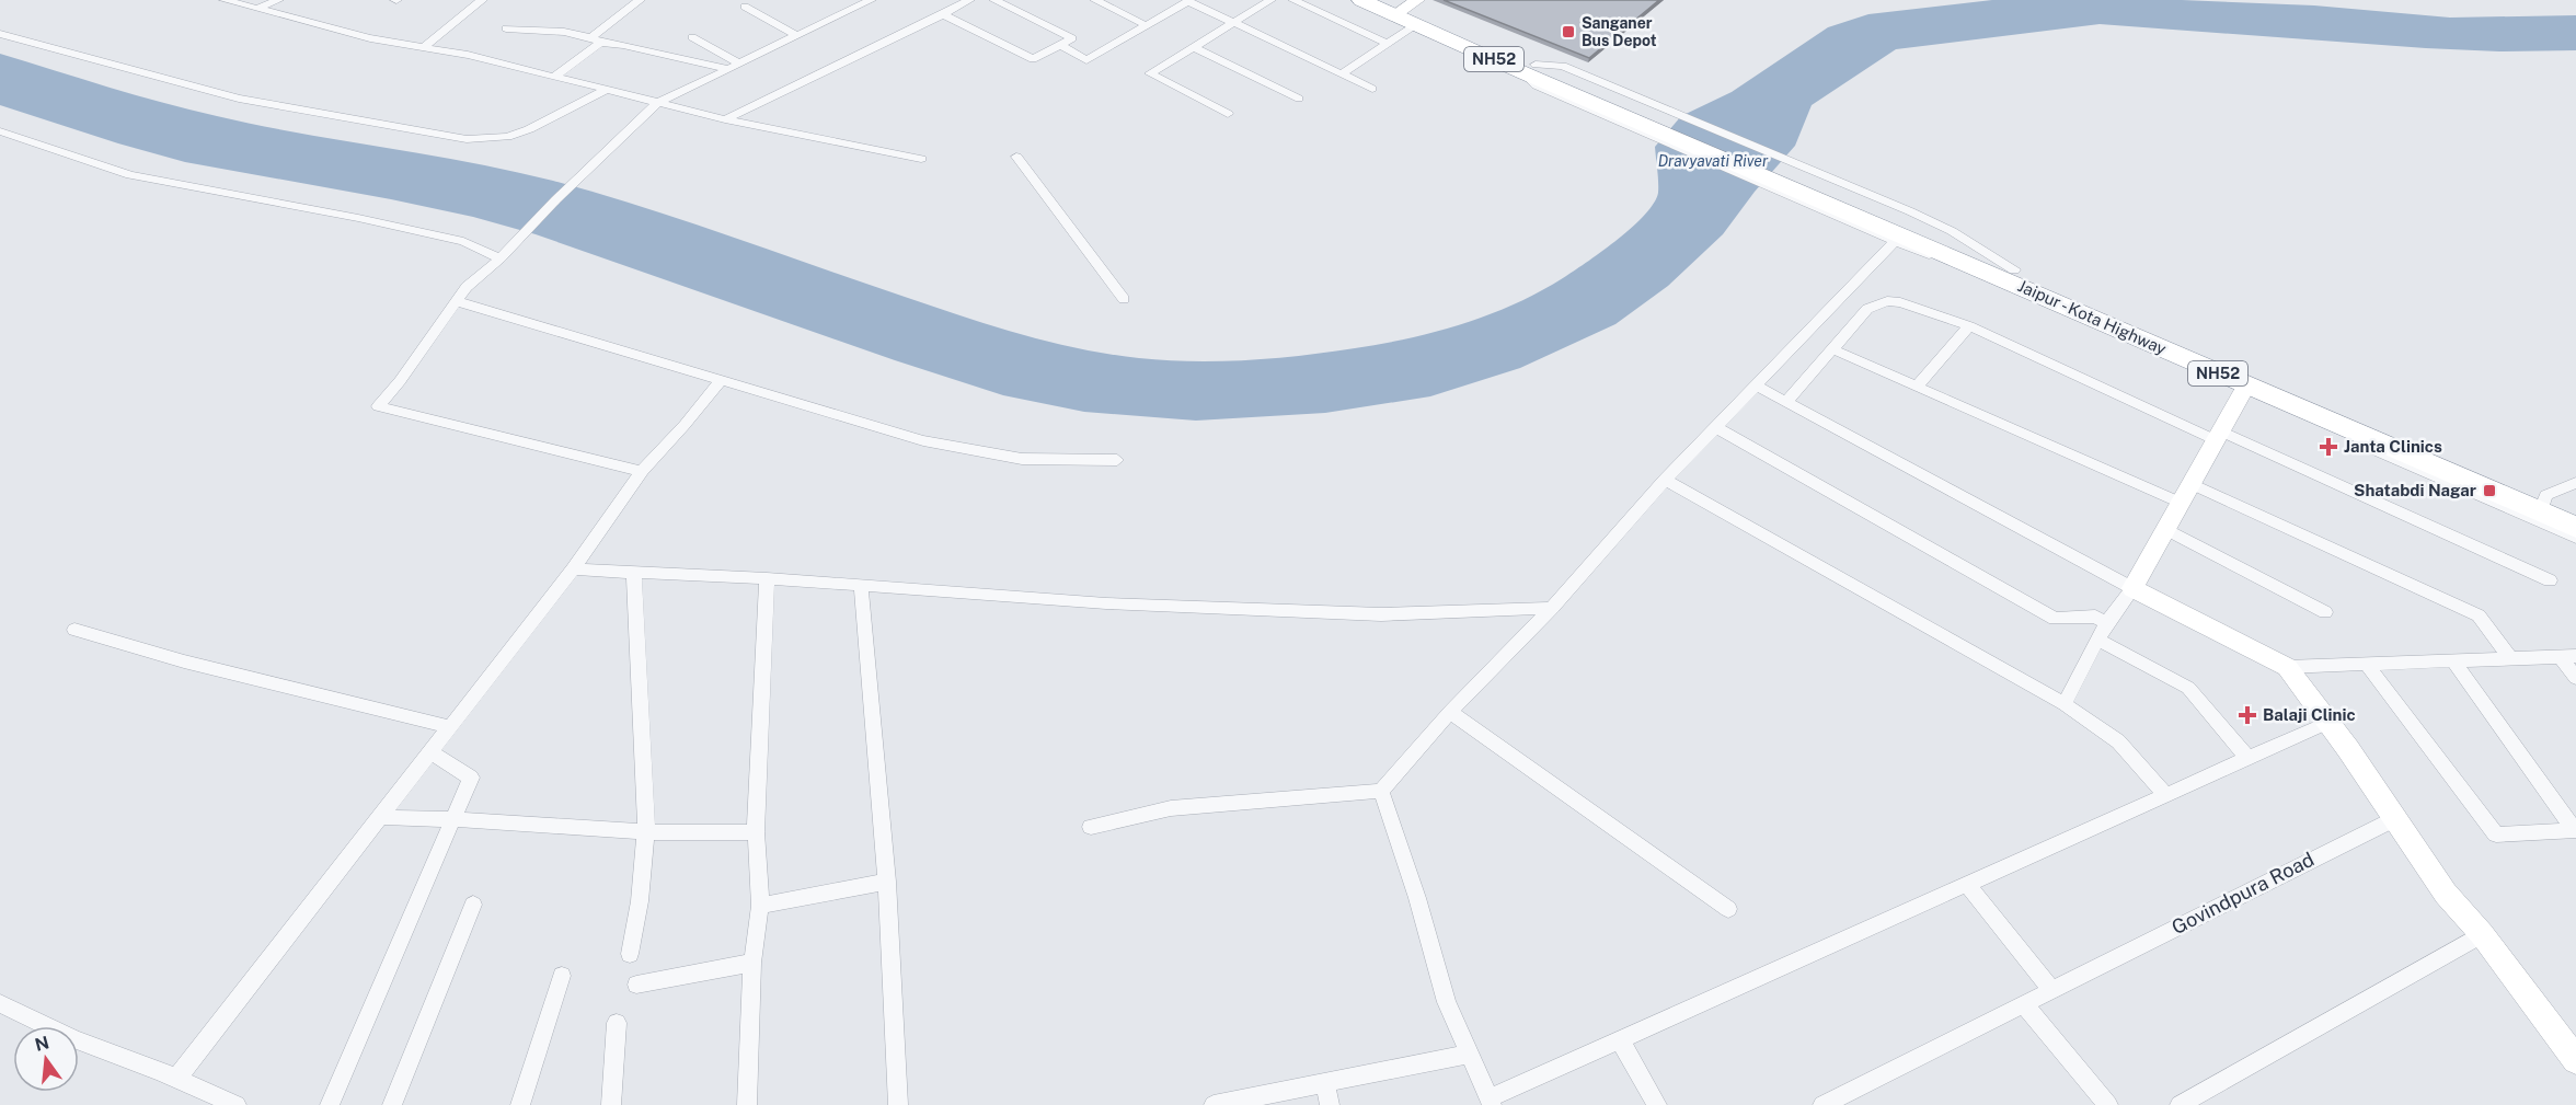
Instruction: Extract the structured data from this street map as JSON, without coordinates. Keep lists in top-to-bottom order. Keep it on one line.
{"streets":{"highway":["NH52","Jaipur - Kota Highway"],"street":["Govindpura Road"]},"crossings":[["NH52","Jaipur - Kota Highway"]],"water":["Dravyavati River"],"places":{"transit":["Sanganer Bus Depot","Shatabdi Nagar"],"health":["Janta Clinics","Balaji Clinic"]},"north":"top"}
